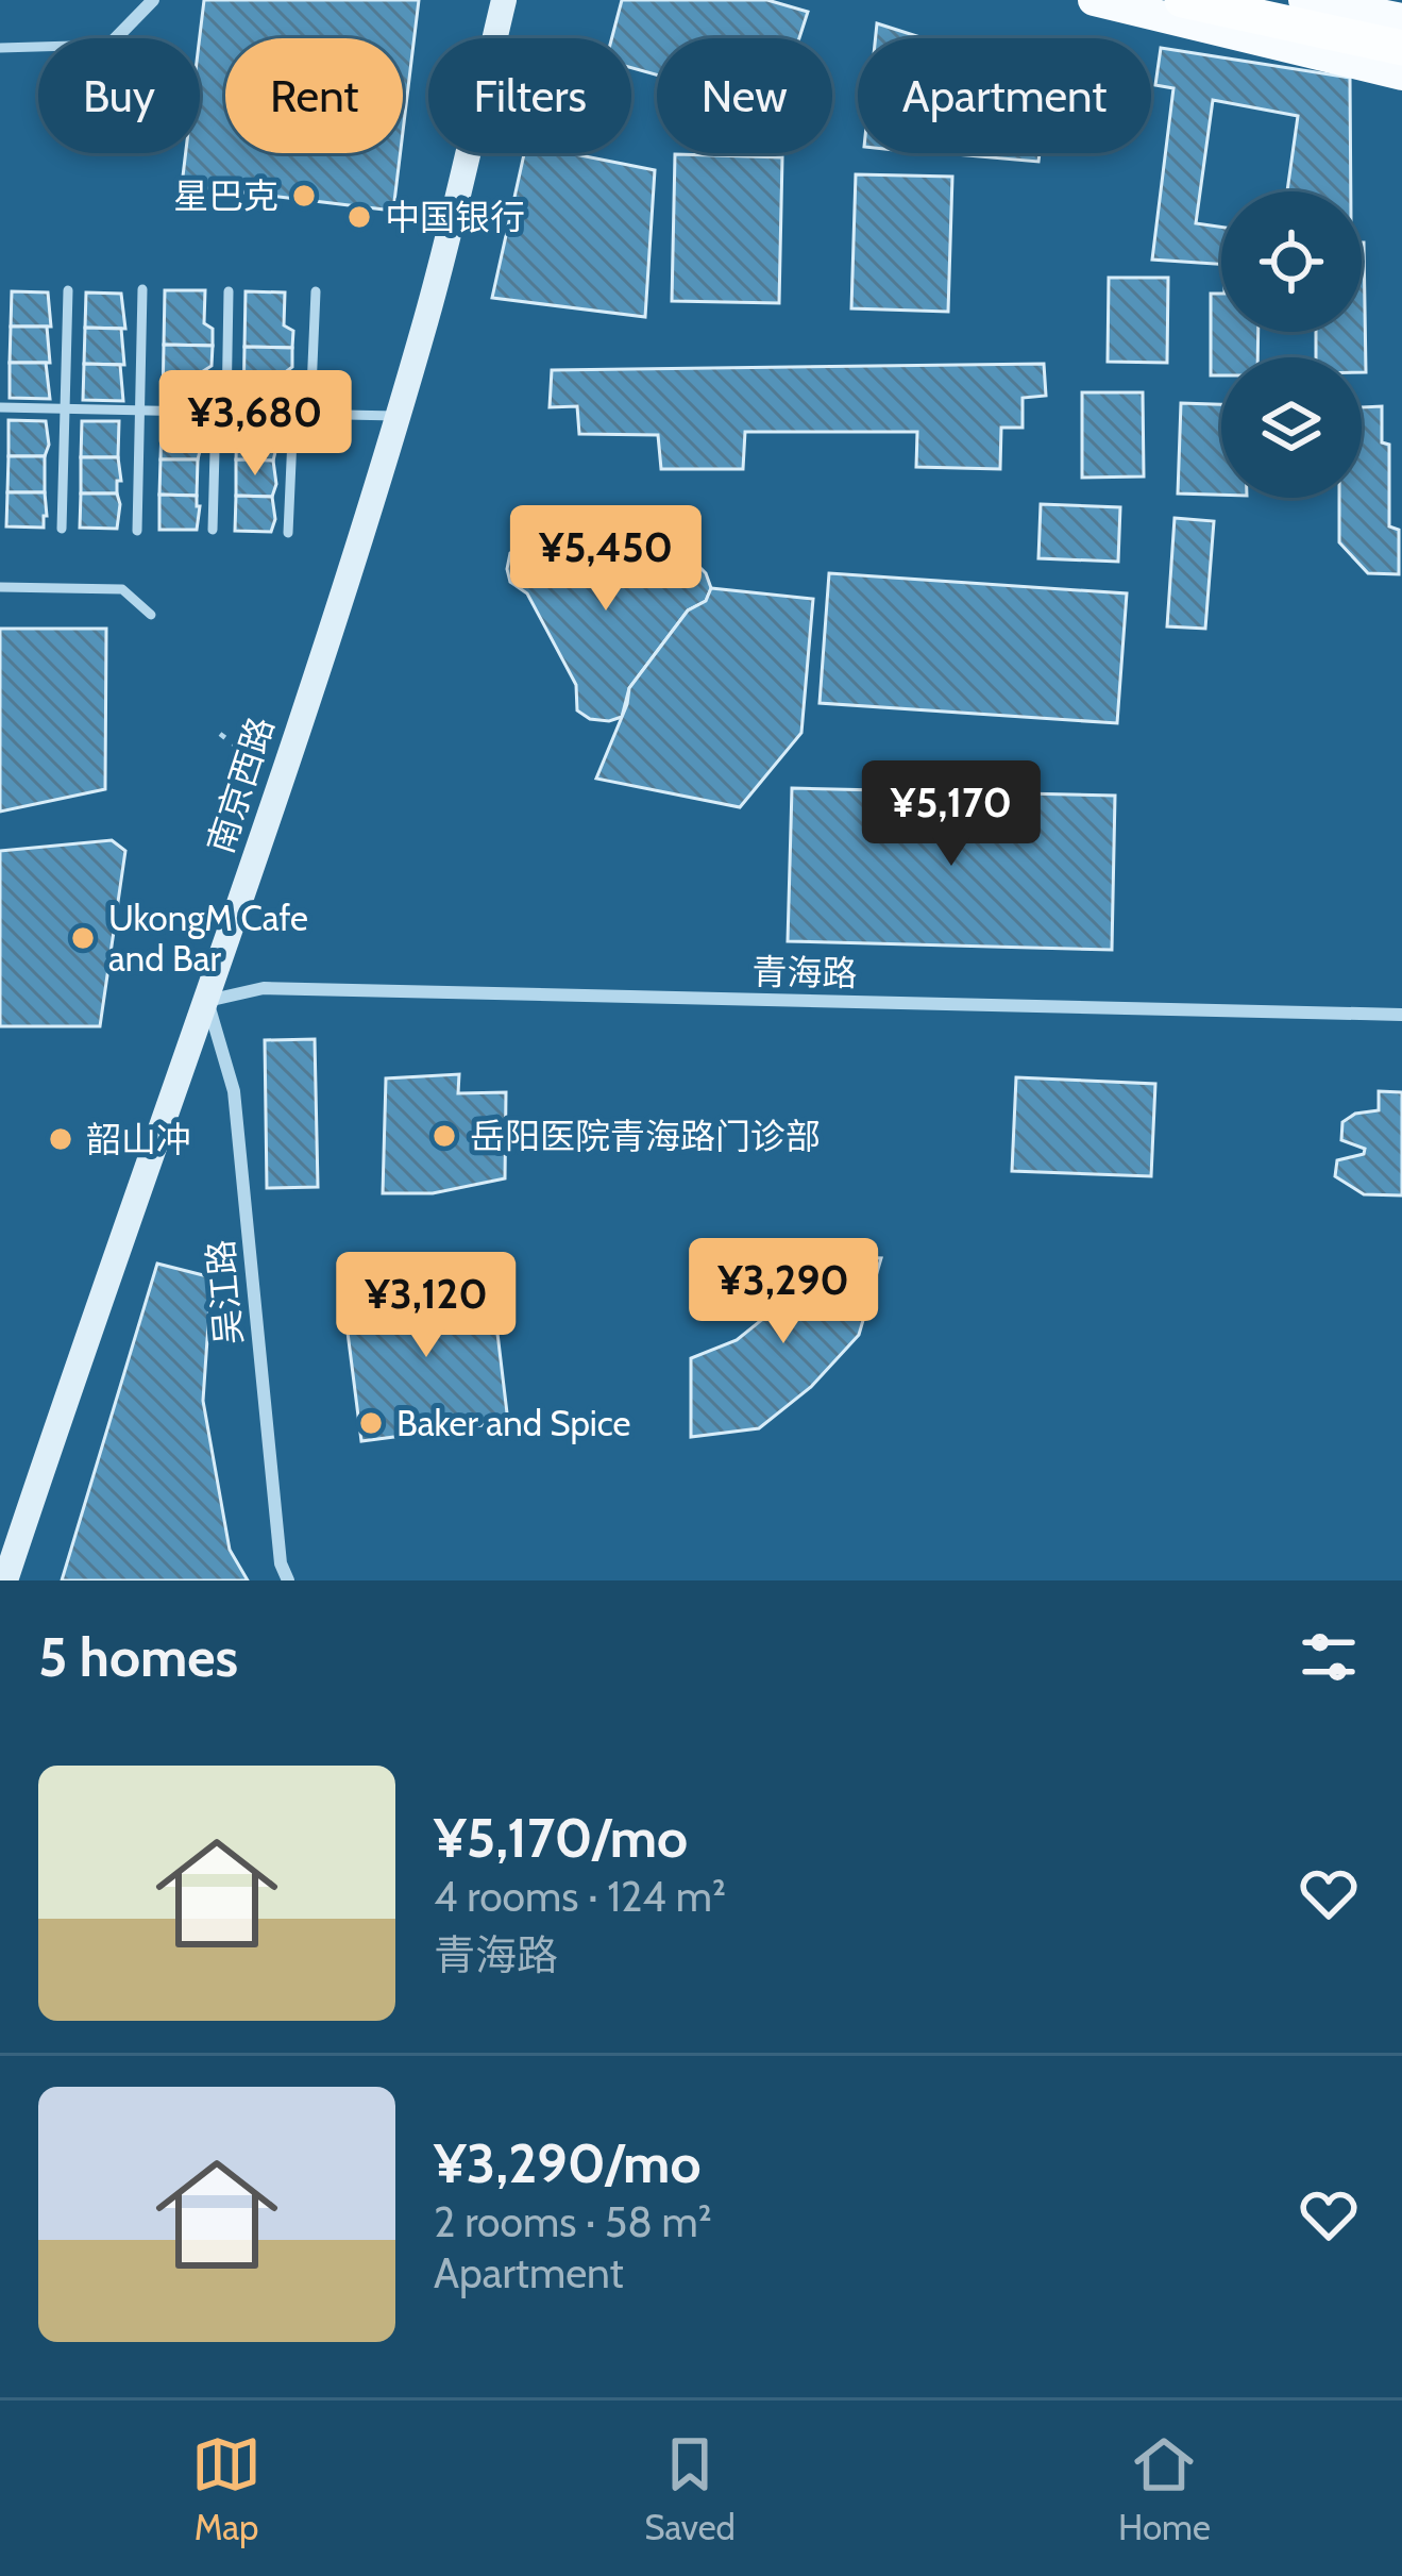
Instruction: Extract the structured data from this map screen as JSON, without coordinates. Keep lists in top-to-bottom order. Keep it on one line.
{"streets":{"main road":["南京西路"],"street":["青海路","吴江路"]},"crossings":[["南京西路","青海路"],["南京西路","吴江路"],["青海路","吴江路"]],"places":["星巴克","中国银行","UkongM Cafe and Bar","岳阳医院青海路门诊部","韶山冲","Baker and Spice"],"page":{"chip":["Buy","Rent","Filters","New","Apartment"],"price":["¥3,680","¥5,450","¥5,170","¥3,290","¥3,120"],"heading":"5 homes","list":[{"name":"¥5,170/mo","note":"4 rooms · 124 m² · 青海路"},{"name":"¥3,290/mo","note":"2 rooms · 58 m² · Apartment"}],"tabs":["Map","Saved","Home"]}}
